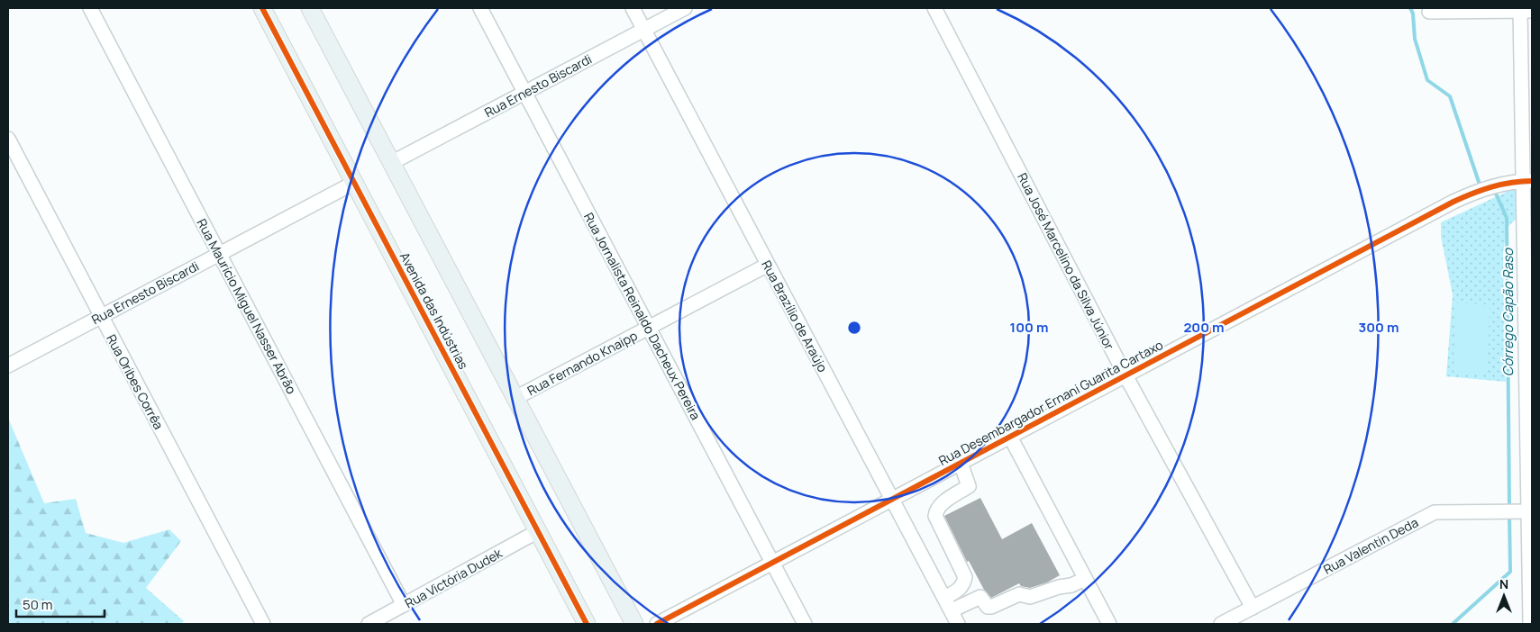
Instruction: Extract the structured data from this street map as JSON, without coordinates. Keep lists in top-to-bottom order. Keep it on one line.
{"streets":{"main road":["Avenida das Indústrias"],"street":["Rua Ernesto Biscardi","Rua José Marcelino da Silva Júnior","Rua Maurício Miguel Nasser Abrão","Rua Jornalista Reinaldo Dacheux Pereira","Rua Brazílio de Araújo","Rua Fernando Knaipp","Rua Oribes Corrêa","Rua Desembargador Ernani Guarita Cartaxo","Rua Valentin Deda","Rua Victória Dudek"]},"crossings":[["Rua Ernesto Biscardi","Rua Maurício Miguel Nasser Abrão"],["Rua Ernesto Biscardi","Avenida das Indústrias"],["Rua Ernesto Biscardi","Rua Jornalista Reinaldo Dacheux Pereira"],["Rua Ernesto Biscardi","Rua Brazílio de Araújo"],["Rua Ernesto Biscardi","Rua Oribes Corrêa"],["Rua José Marcelino da Silva Júnior","Rua Desembargador Ernani Guarita Cartaxo"],["Rua José Marcelino da Silva Júnior","Rua Valentin Deda"],["Rua Maurício Miguel Nasser Abrão","Rua Victória Dudek"],["Avenida das Indústrias","Rua Victória Dudek"],["Rua Jornalista Reinaldo Dacheux Pereira","Rua Fernando Knaipp"],["Rua Jornalista Reinaldo Dacheux Pereira","Rua Desembargador Ernani Guarita Cartaxo"],["Rua Brazílio de Araújo","Rua Fernando Knaipp"],["Rua Brazílio de Araújo","Rua Desembargador Ernani Guarita Cartaxo"]],"water":["Córrego Capão Raso"],"scale_bar":"50 m","north":"top","rings":["100 m","200 m","300 m"]}
